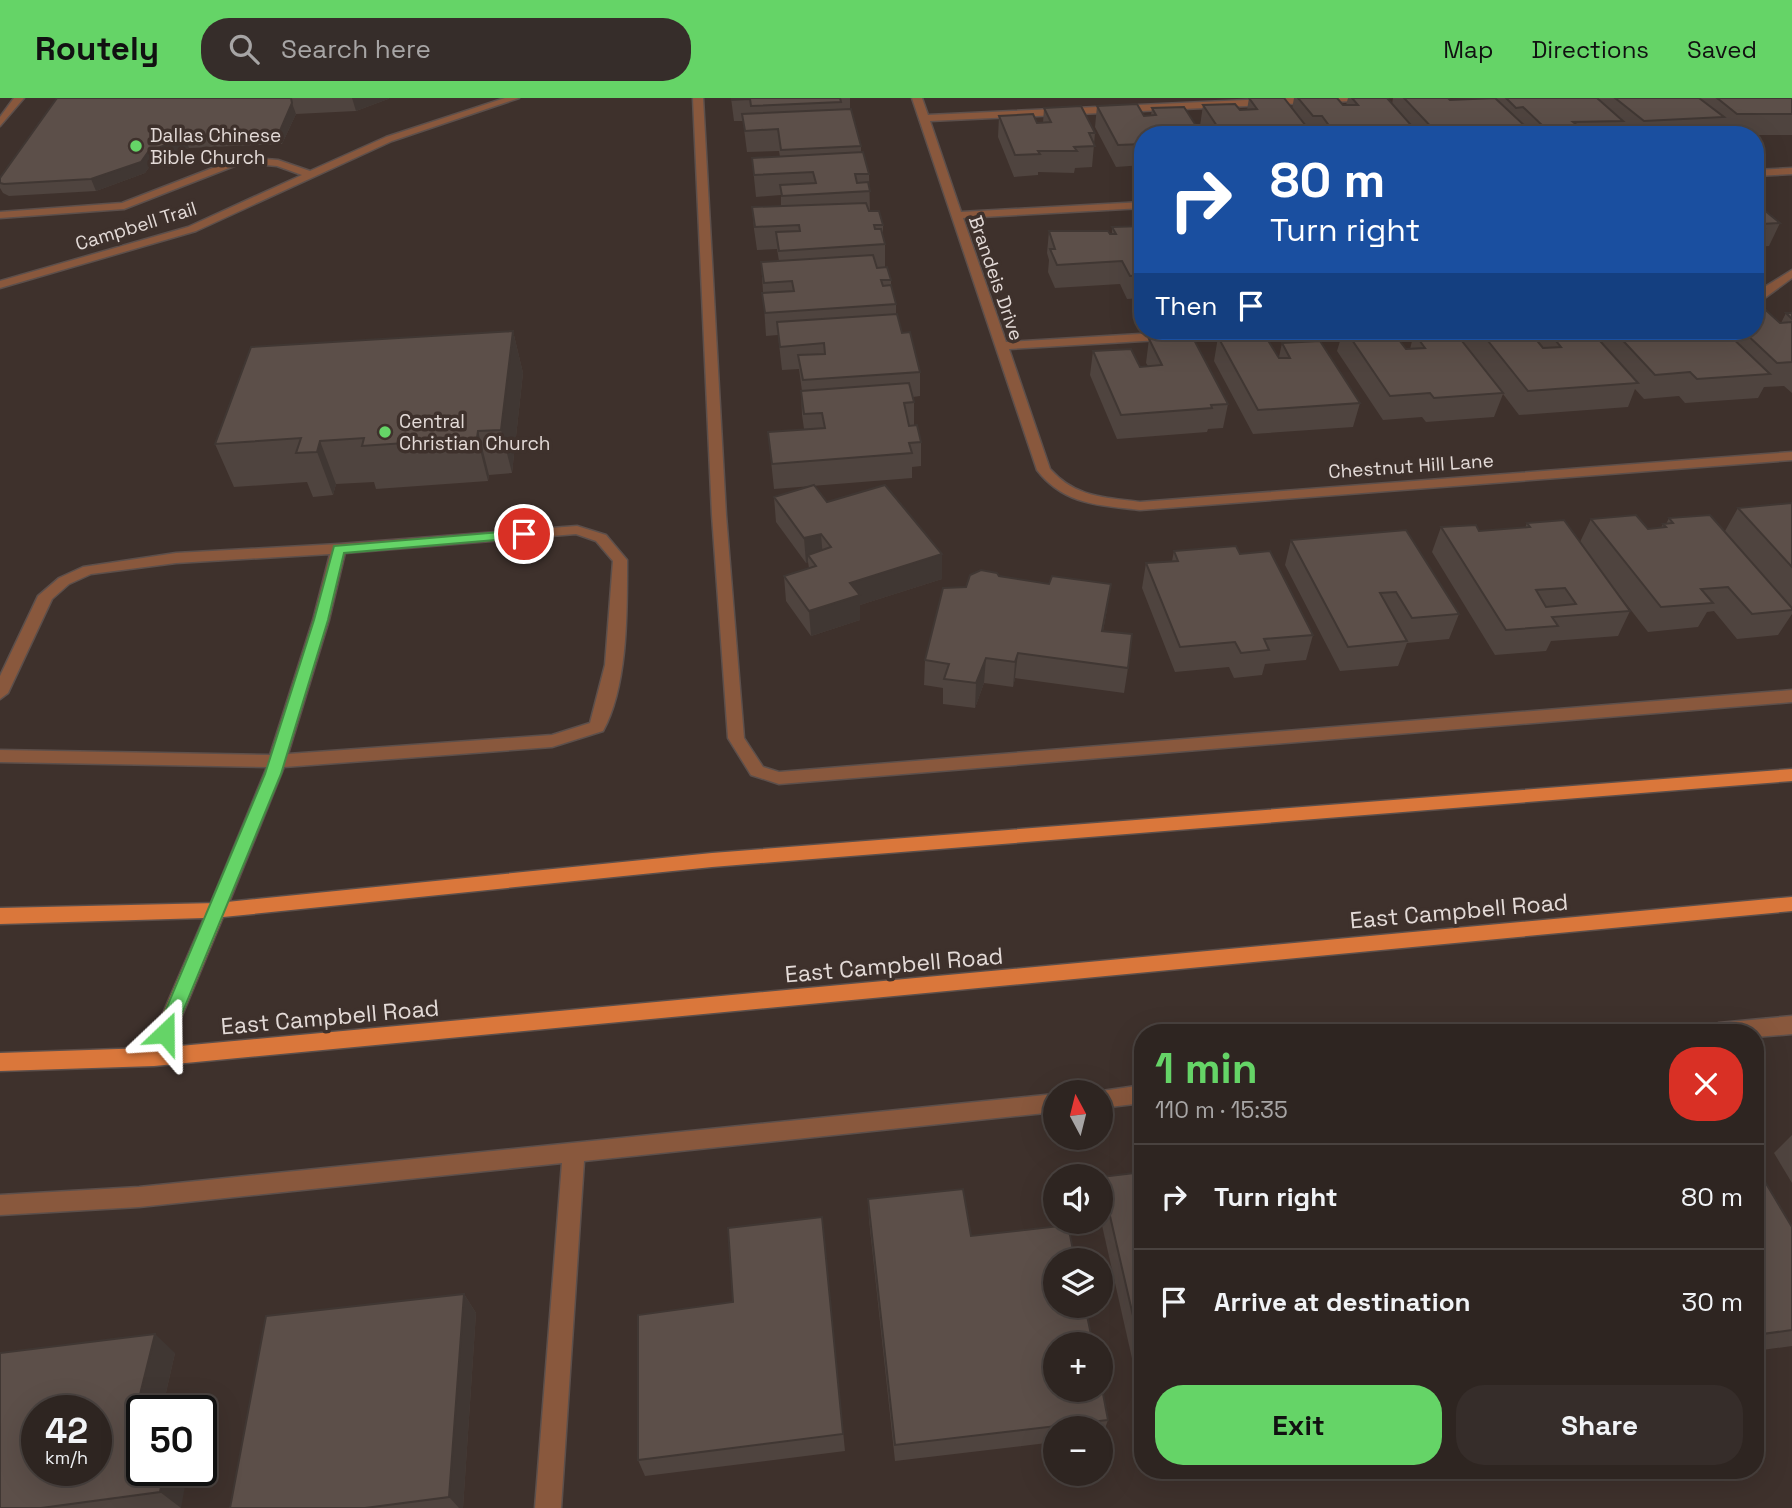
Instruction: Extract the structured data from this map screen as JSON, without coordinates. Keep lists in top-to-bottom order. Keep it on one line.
{"streets":{"main road":["East Campbell Road"],"street":["Campbell Trail","Brandeis Drive","Chestnut Hill Lane"]},"crossings":[["Brandeis Drive","Chestnut Hill Lane"]],"places":["Dallas Chinese Bible Church","Central Christian Church"],"north":"top","page":{"header":"Routely","search":"Search here","nav":["Map","Directions","Saved"],"turn":["80 m","Turn right"],"then":"Then","heading":["1 min","110 m · 15:35"],"map_buttons":["+","−"],"list":[{"name":"Turn right","value":"80 m"},{"name":"Arrive at destination","value":"30 m"}],"buttons":["Exit","Share"],"speed":"42 km/h","limit":"50"}}
